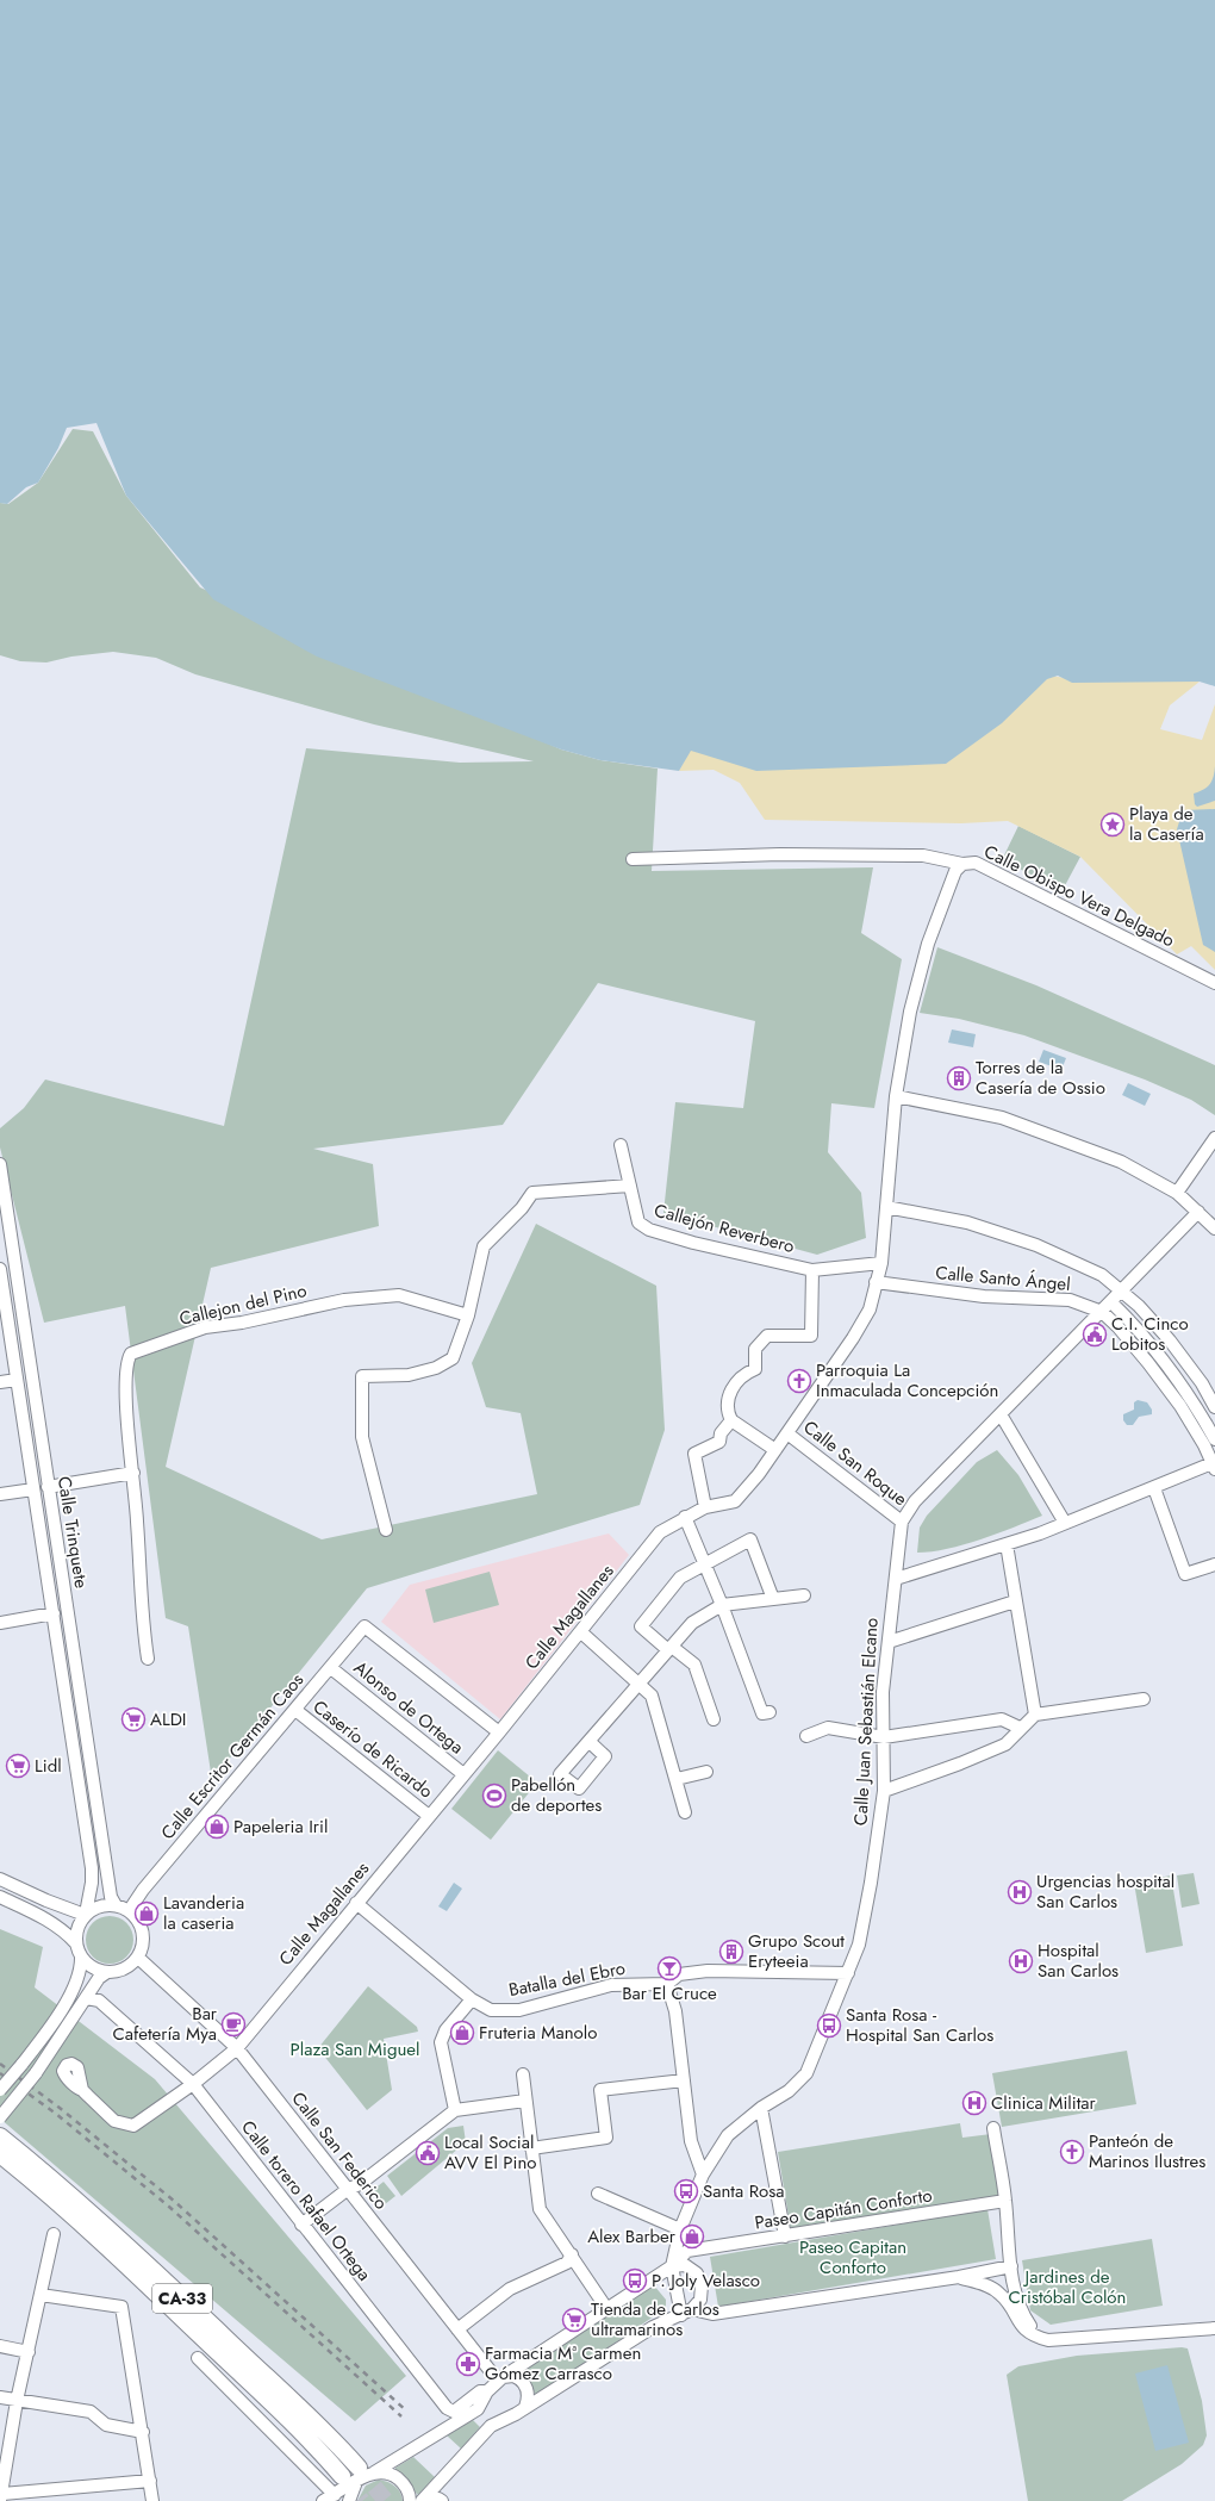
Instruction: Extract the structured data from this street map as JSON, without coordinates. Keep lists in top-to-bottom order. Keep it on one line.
{"streets":{"highway":["CA-33"],"street":["Calle Obispo Vera Delgado","Callejón Reverbero","Calle Santo Ángel","Callejon del Pino","Calle San Roque","Calle Trinquete","Calle Magallanes","Alonso de Ortega","Calle Juan Sebastián Elcano","Caserío de Ricardo","Calle Escritor Germán Caos","Batalla del Ebro","Calle San Federico","Calle torero Rafael Ortega","Paseo Capitán Conforto"]},"crossings":[["Calle Obispo Vera Delgado","Calle Santo Ángel"],["Calle Obispo Vera Delgado","Calle Magallanes"],["Callejón Reverbero","Calle Magallanes"],["Calle Santo Ángel","Calle Magallanes"],["Calle Santo Ángel","Calle Juan Sebastián Elcano"],["Calle San Roque","Calle Magallanes"],["Calle San Roque","Calle Juan Sebastián Elcano"],["Calle Trinquete","Calle Escritor Germán Caos"],["Calle Trinquete","Calle San Federico"],["Calle Magallanes","Alonso de Ortega"],["Calle Magallanes","Caserío de Ricardo"],["Calle Magallanes","Calle Escritor Germán Caos"],["Calle Magallanes","Batalla del Ebro"],["Calle Magallanes","Calle San Federico"],["Calle Magallanes","Calle torero Rafael Ortega"],["Alonso de Ortega","Calle Escritor Germán Caos"],["Calle Juan Sebastián Elcano","Batalla del Ebro"],["Calle Juan Sebastián Elcano","Paseo Capitán Conforto"],["Caserío de Ricardo","Calle Escritor Germán Caos"],["Calle Escritor Germán Caos","Calle San Federico"]],"parks":["Plaza San Miguel","Paseo Capitan Conforto","Jardines de Cristóbal Colón"],"places":{"place":["Playa de la Casería"],"building":["Torres de la Casería de Ossio","Grupo Scout Eryteeia"],"public building":["C.I. Cinco Lobitos","Local Social AVV El Pino"],"church":["Parroquia La Inmaculada Concepción","Panteón de Marinos Ilustres"],"supermarket":["ALDI","Lidl","Tienda de Carlos ultramarinos"],"sports":["Pabellón de deportes"],"shop":["Papeleria Iril","Lavanderia la caseria","Fruteria Manolo","Alex Barber"],"hospital":["Urgencias hospital San Carlos","Hospital San Carlos","Clinica Militar"],"bar":["Bar El Cruce"],"cafe":["Bar Cafetería Mya"],"bus stop":["Santa Rosa - Hospital San Carlos","Santa Rosa","P. Joly Velasco"],"pharmacy":["Farmacia Mª Carmen Gómez Carrasco"]}}
